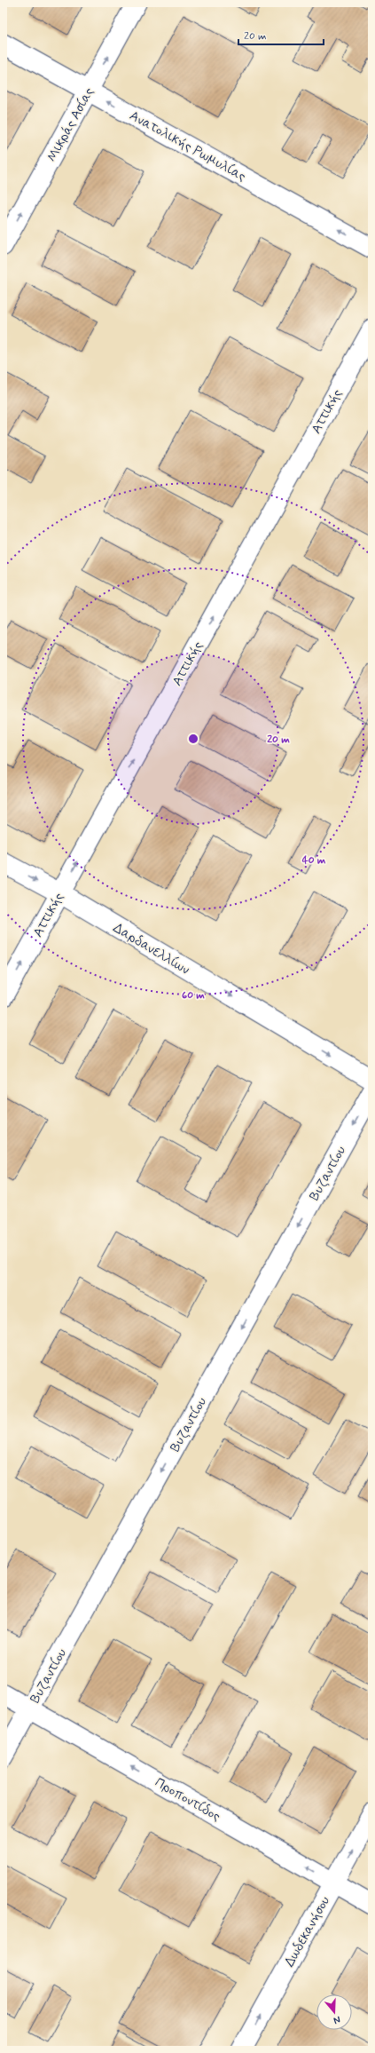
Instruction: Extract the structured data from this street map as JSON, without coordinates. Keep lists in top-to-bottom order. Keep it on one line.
{"streets":{"street":["Μικράς Ασίας","Ανατολικής Ρωμυλίας","Αττικής","Δαρδανελλίων","Βυζαντίου","Προποντίδος","Δωδεκανήσου"]},"crossings":[["Μικράς Ασίας","Ανατολικής Ρωμυλίας"],["Αττικής","Δαρδανελλίων"],["Βυζαντίου","Προποντίδος"],["Προποντίδος","Δωδεκανήσου"]],"one_way":["Μικράς Ασίας","Ανατολικής Ρωμυλίας","Αττικής","Δαρδανελλίων","Βυζαντίου","Προποντίδος","Δωδεκανήσου"],"scale_bar":"20 m","north":"bottom","rings":["20 m","40 m","60 m"]}
